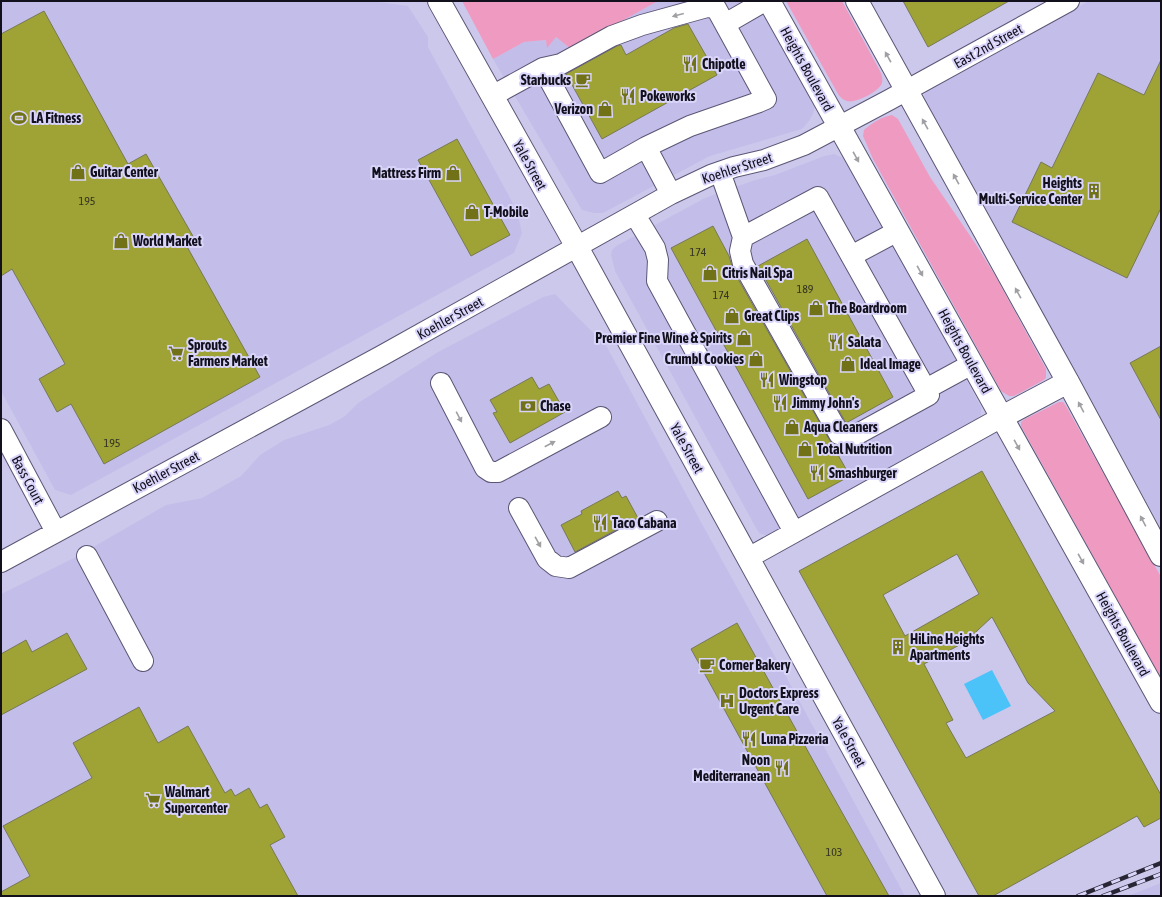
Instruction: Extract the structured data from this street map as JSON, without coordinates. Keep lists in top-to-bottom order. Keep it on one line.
{"streets":{"main road":["Heights Boulevard","Yale Street"],"street":["East 2nd Street","Koehler Street","Bass Court"]},"crossings":[["East 2nd Street","Koehler Street"],["Heights Boulevard","Koehler Street"],["Yale Street","Koehler Street"],["Koehler Street","Bass Court"]],"places":{"restaurant":["Chipotle","Pokeworks","Salata","Wingstop","Jimmy John's","Smashburger","Taco Cabana","Luna Pizzeria","Noon Mediterranean"],"cafe":["Starbucks","Corner Bakery"],"shop":["Verizon","Guitar Center","Mattress Firm","T-Mobile","World Market","Citris Nail Spa","The Boardroom","Great Clips","Premier Fine Wine & Spirits","Crumbl Cookies","Ideal Image","Aqua Cleaners","Total Nutrition"],"sports":["LA Fitness"],"building":["Heights Multi-Service Center","HiLine Heights Apartments"],"supermarket":["Sprouts Farmers Market","Walmart Supercenter"],"bank":["Chase"],"hospital":["Doctors Express Urgent Care"]},"house_numbers":["195","174","189","174","195","103"]}
